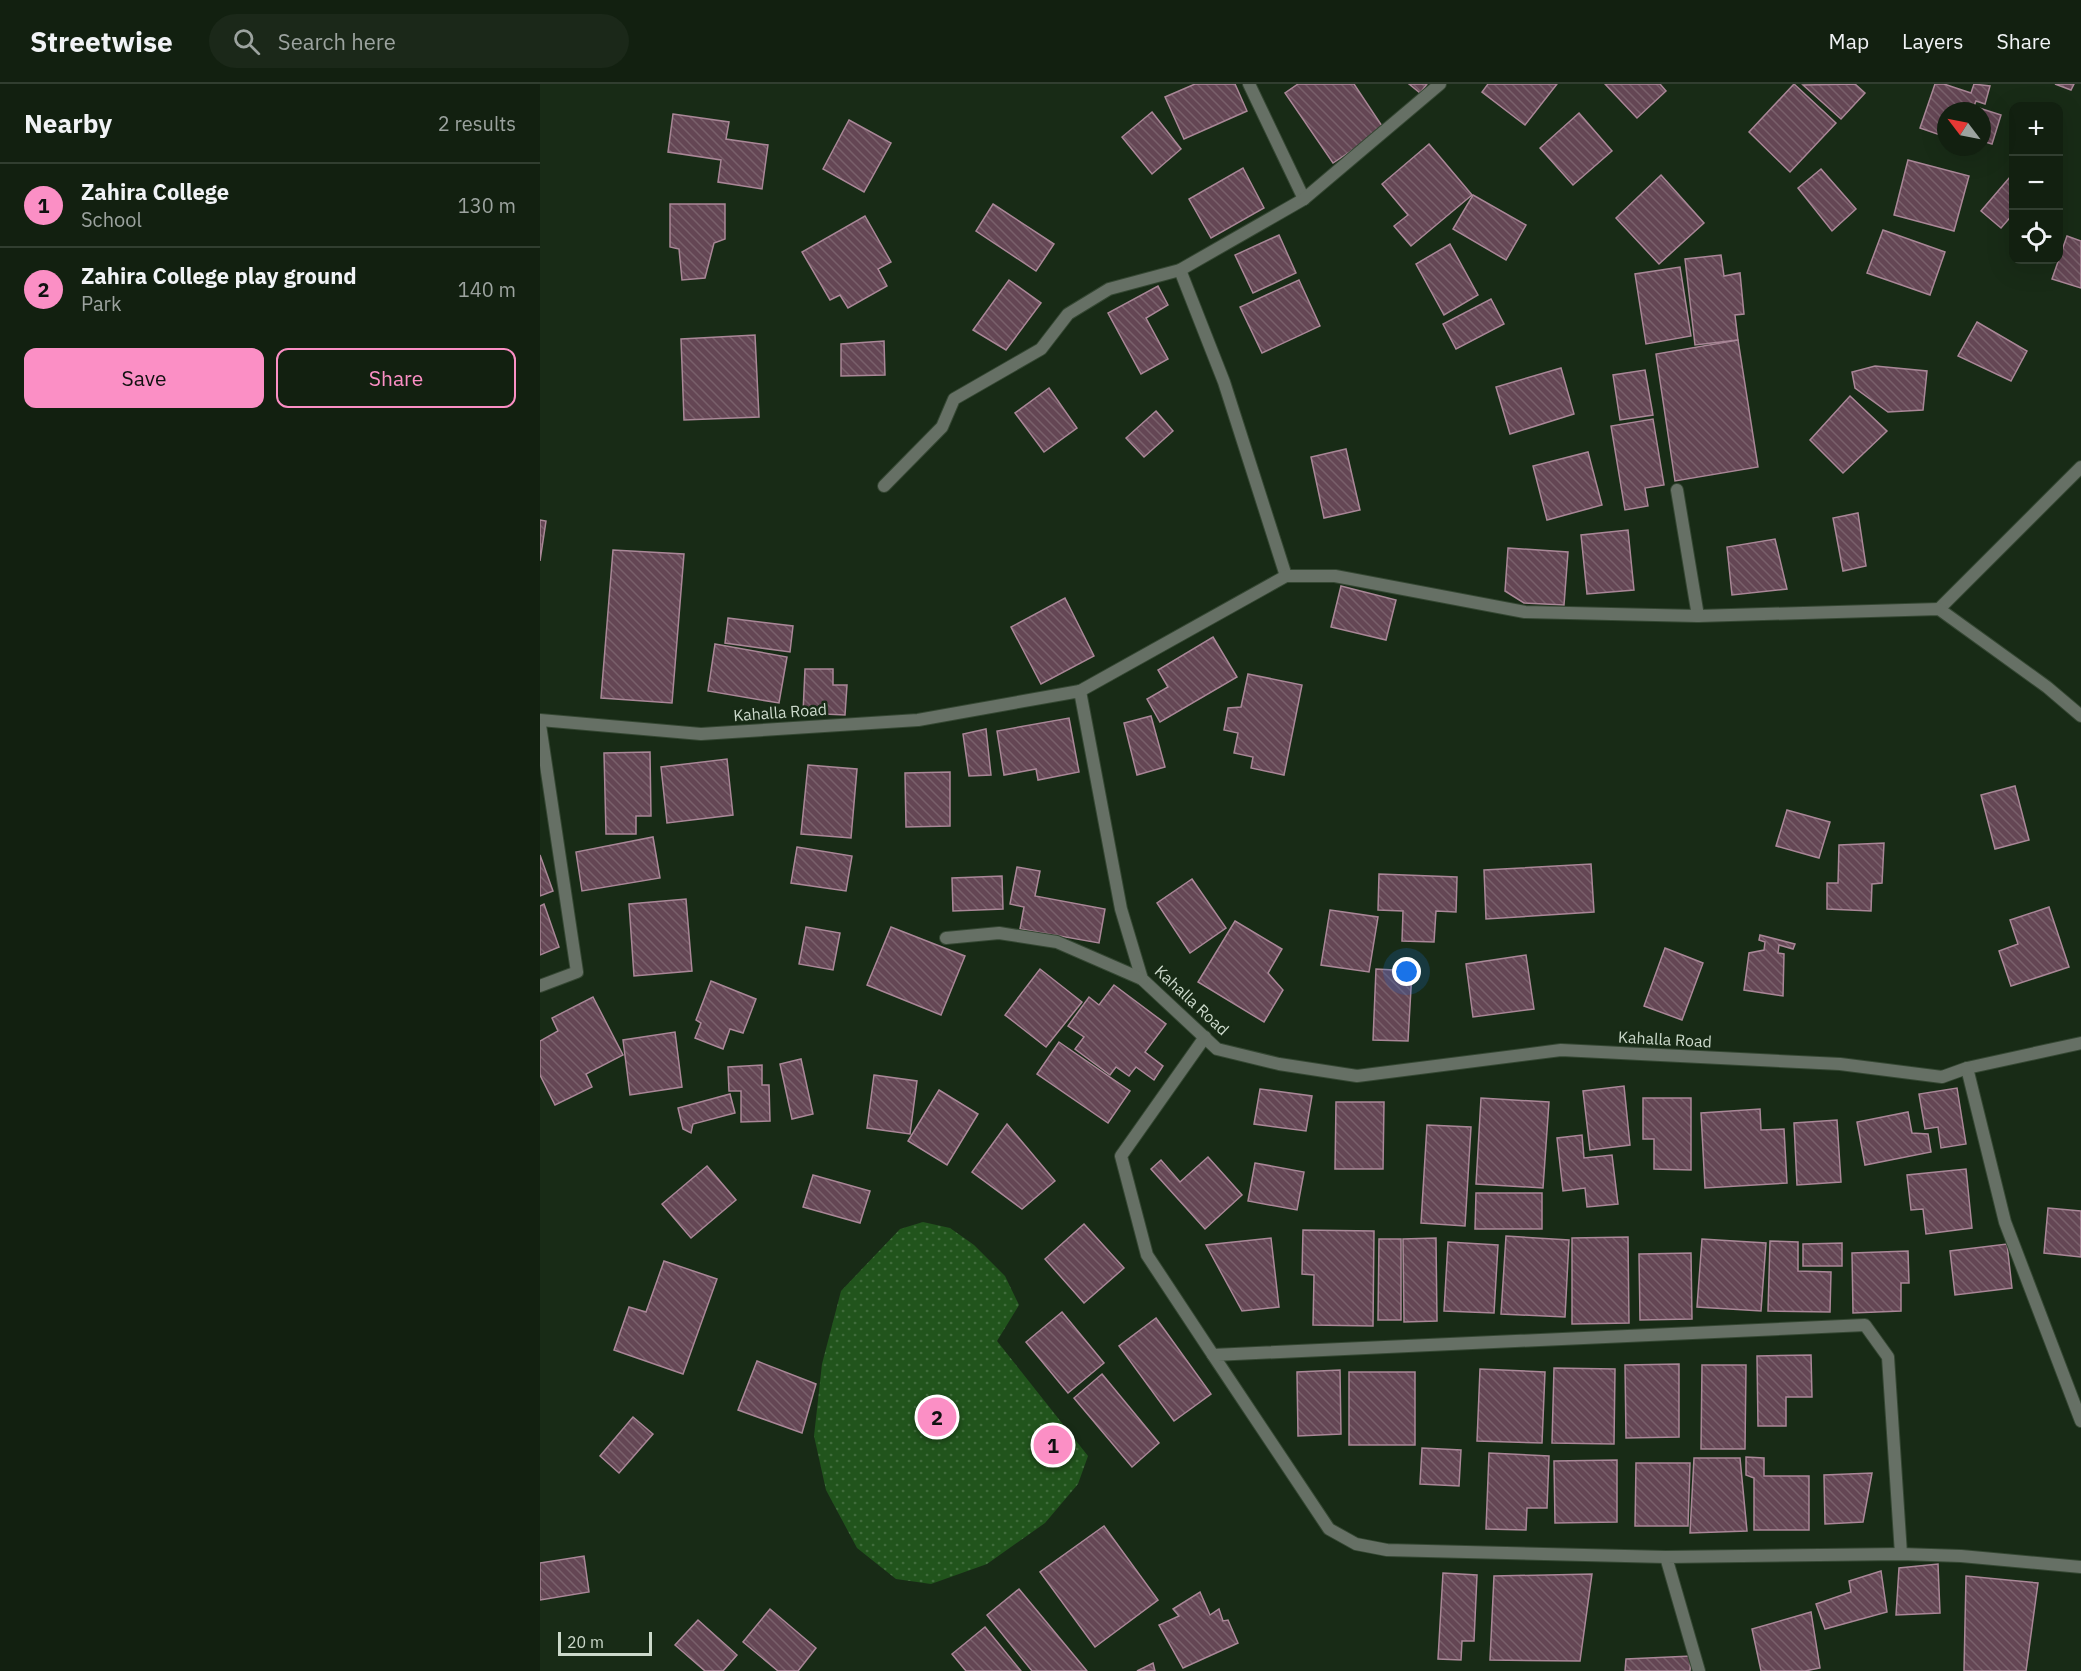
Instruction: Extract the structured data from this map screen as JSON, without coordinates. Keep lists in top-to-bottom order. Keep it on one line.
{"streets":{"street":["Kahalla Road"]},"scale_bar":"20 m","north":"top left","page":{"header":"Streetwise","search":"Search here","nav":["Map","Layers","Share"],"heading":["Nearby","2 results"],"map_buttons":["+","−"],"list":[{"mark":"1","name":"Zahira College","note":"School","value":"130 m"},{"mark":"2","name":"Zahira College play ground","note":"Park","value":"140 m"}],"buttons":["Save","Share"],"pins":["2","1"],"scale":"20 m"}}
